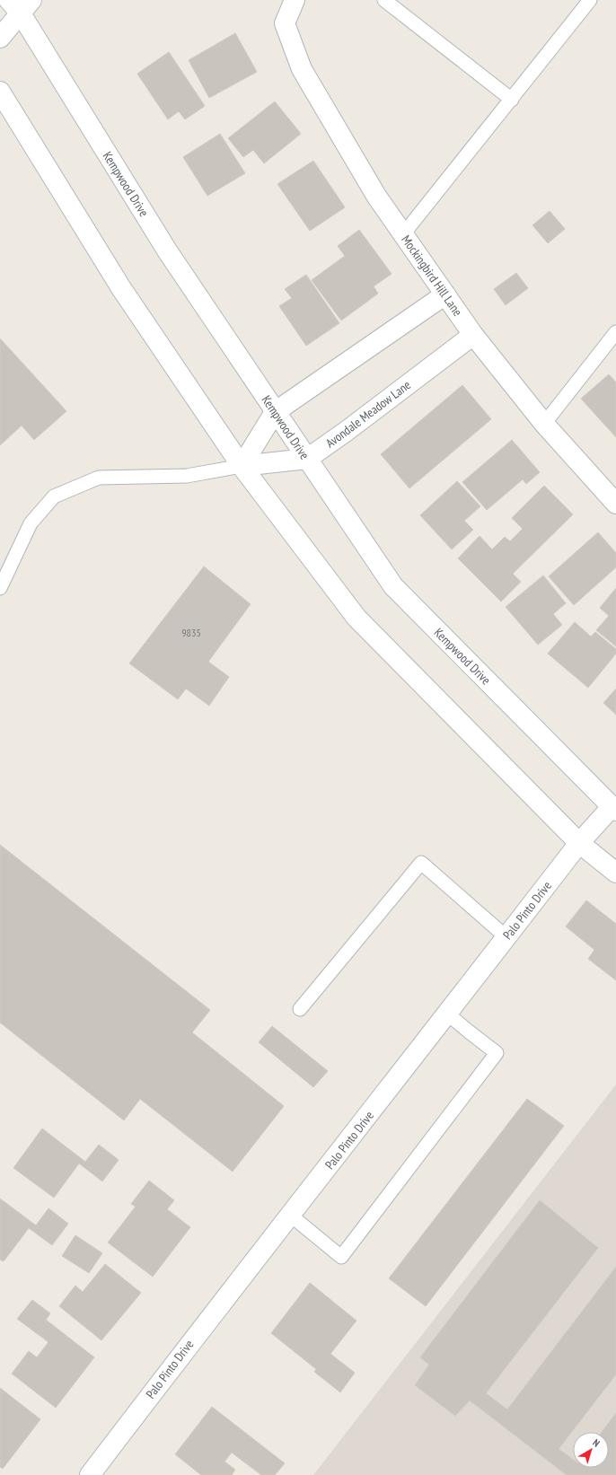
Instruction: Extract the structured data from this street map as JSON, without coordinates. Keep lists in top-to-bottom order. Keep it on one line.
{"streets":{"street":["Kempwood Drive","Mockingbird Hill Lane","Avondale Meadow Lane","Palo Pinto Drive"]},"crossings":[["Kempwood Drive","Avondale Meadow Lane"],["Kempwood Drive","Palo Pinto Drive"],["Mockingbird Hill Lane","Avondale Meadow Lane"]],"house_numbers":["9835"],"north":"top right"}
